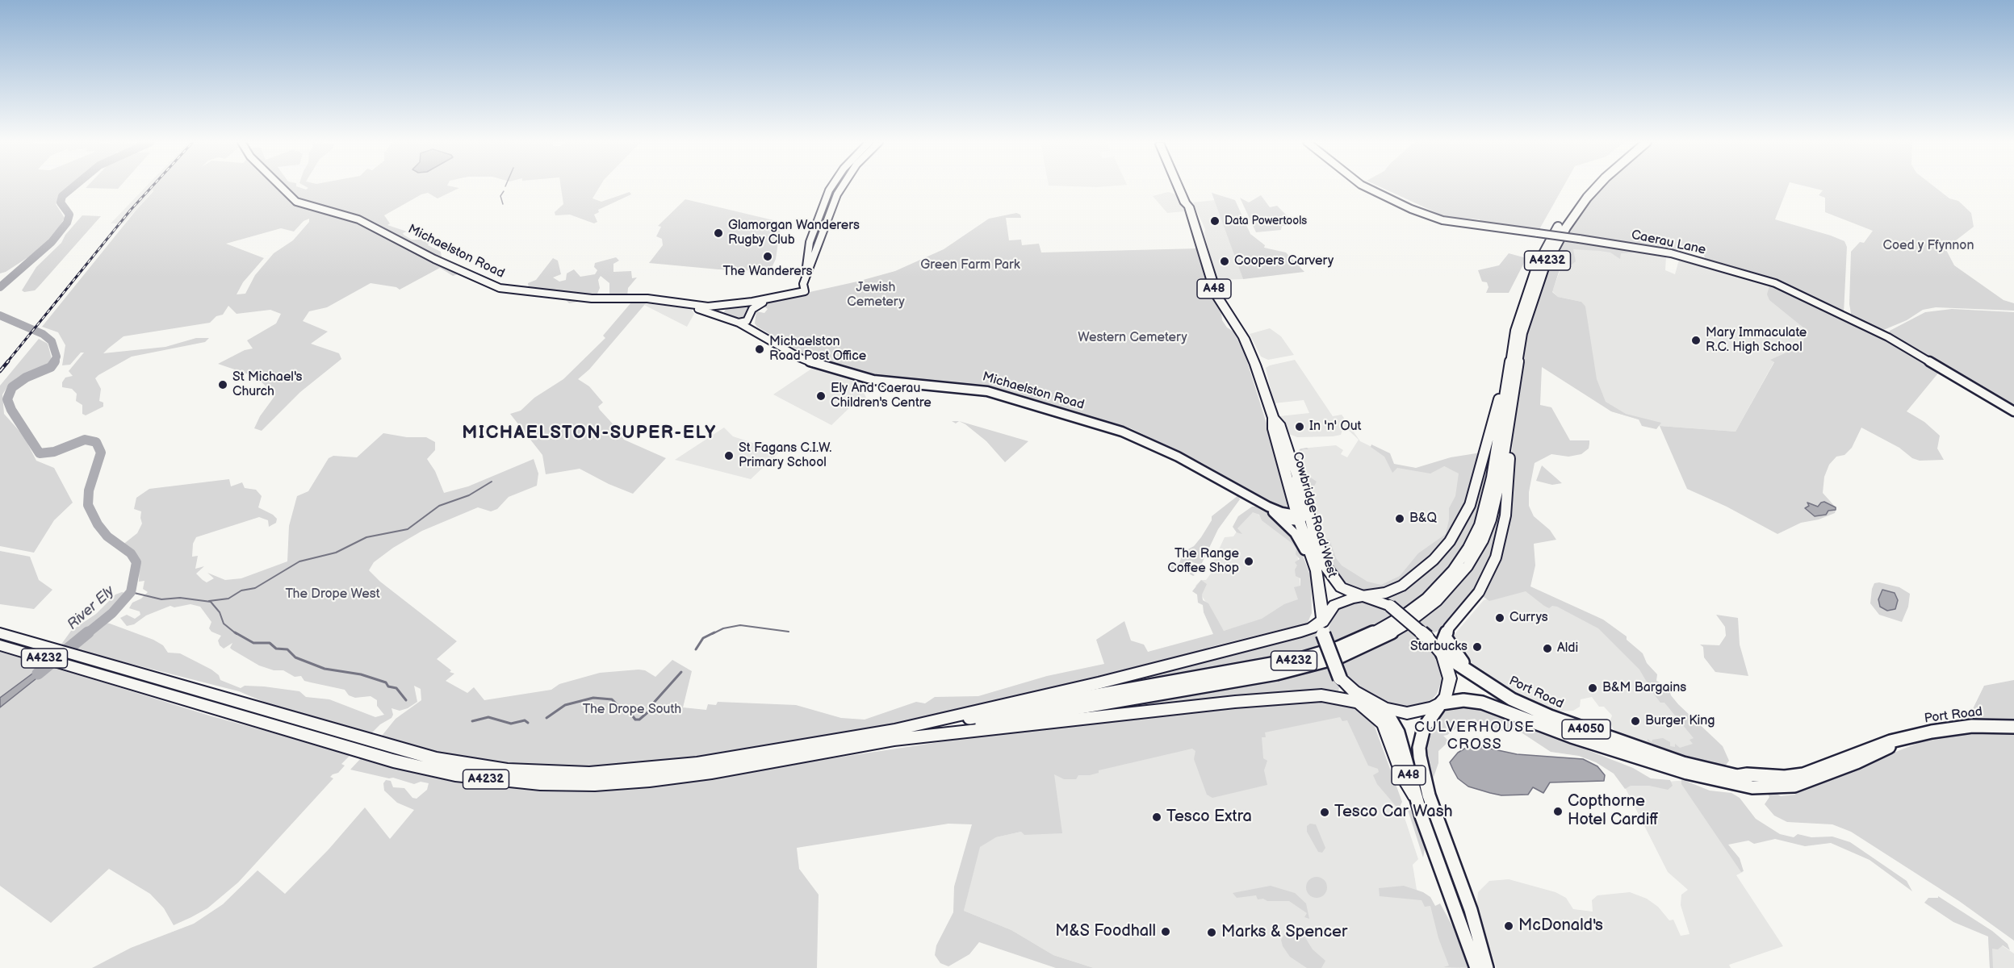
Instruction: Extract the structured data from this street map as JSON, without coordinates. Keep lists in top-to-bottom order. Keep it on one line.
{"streets":{"highway":["A4232","A48","Cowbridge Road West"],"main road":["Port Road","A4050"],"street":["Caerau Lane","Michaelston Road"]},"crossings":[["Michaelston Road","Cowbridge Road West"],["A48","Cowbridge Road West"],["A48","Port Road"],["Cowbridge Road West","Port Road"]],"districts":["MICHAELSTON-SUPER-ELY","CULVERHOUSE CROSS"],"water":["River Ely"],"parks":["Coed y Ffynnon","Green Farm Park","Jewish Cemetery","Western Cemetery","The Drope West","The Drope South"],"places":["Data Powertools","Glamorgan Wanderers Rugby Club","The Wanderers","Coopers Carvery","Mary Immaculate R.C. High School","Michaelston Road Post Office","St Michael's Church","Ely And Caerau Children's Centre","In 'n' Out","St Fagans C.I.W. Primary School","B&Q","The Range Coffee Shop","Currys","Starbucks","Aldi","B&M Bargains","Burger King","Copthorne Hotel Cardiff","Tesco Car Wash","Tesco Extra","McDonald's","M&S Foodhall","Marks & Spencer"]}
